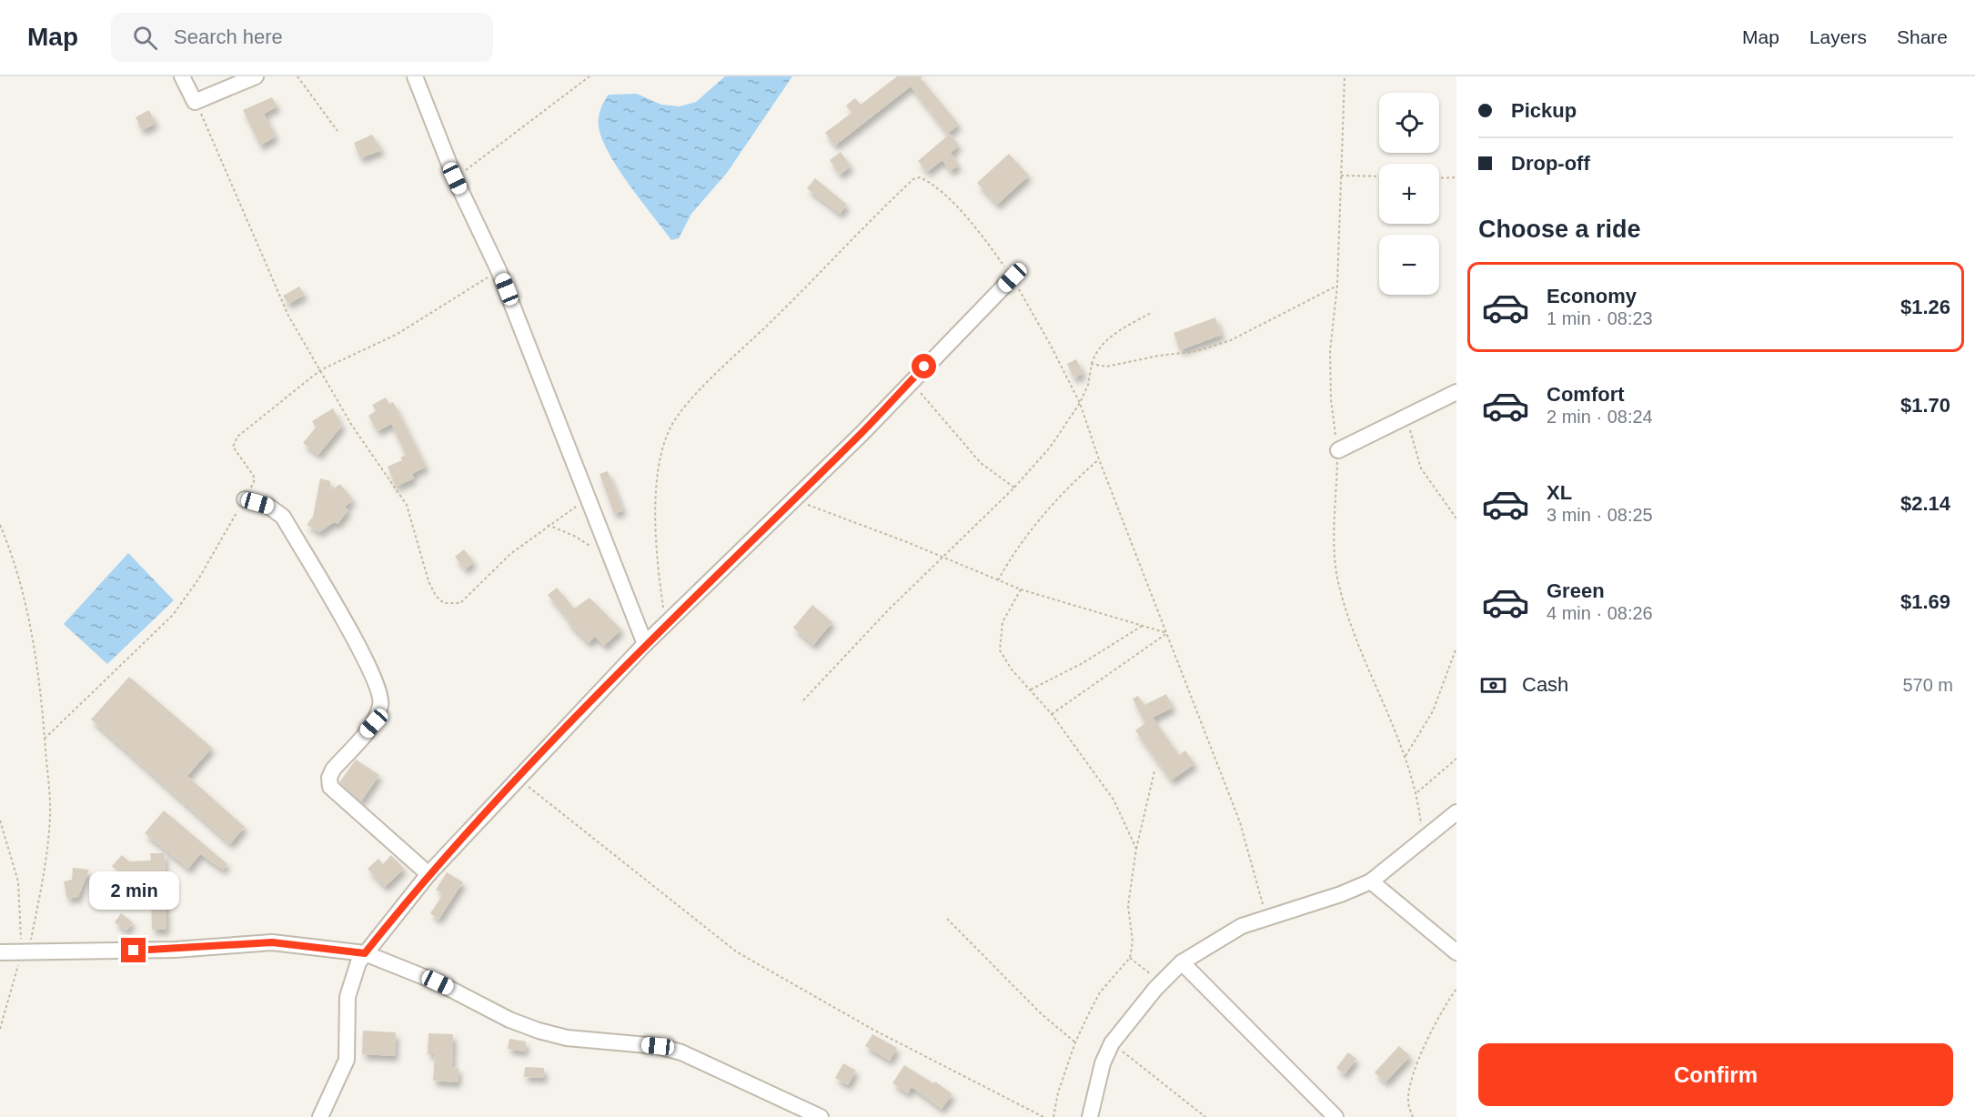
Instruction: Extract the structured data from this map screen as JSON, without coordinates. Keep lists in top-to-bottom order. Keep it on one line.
{"page":{"header":"Map","search":"Search here","nav":["Map","Layers","Share"],"banner":["Pickup","Drop-off"],"map_buttons":["+","−"],"heading":"Choose a ride","list":[{"name":"Economy","note":"1 min · 08:23","value":"$1.26"},{"name":"Comfort","note":"2 min · 08:24","value":"$1.70"},{"name":"XL","note":"3 min · 08:25","value":"$2.14"},{"name":"Green","note":"4 min · 08:26","value":"$1.69"}],"pay":["Cash","570 m"],"bubble":"2 min","buttons":"Confirm"}}
